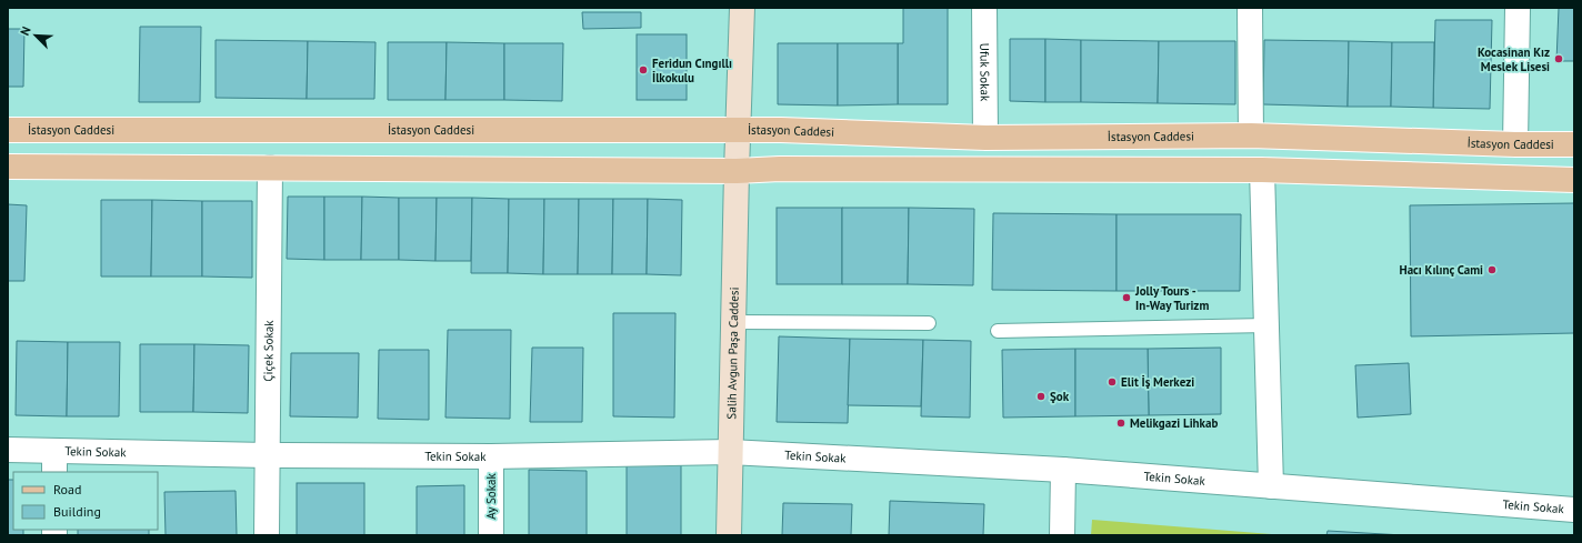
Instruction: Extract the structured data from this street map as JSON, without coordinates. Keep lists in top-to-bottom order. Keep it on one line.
{"streets":{"main road":["İstasyon Caddesi"],"street":["Ufuk Sokak","Çiçek Sokak","Salih Avgun Paşa Caddesi","Tekin Sokak","Ay Sokak"]},"crossings":[["Ufuk Sokak","İstasyon Caddesi"],["İstasyon Caddesi","Salih Avgun Paşa Caddesi"],["Çiçek Sokak","Tekin Sokak"],["Salih Avgun Paşa Caddesi","Tekin Sokak"],["Tekin Sokak","Ay Sokak"]],"places":["Kocasinan Kız Meslek Lisesi","Feridun Cıngıllı İlkokulu","Hacı Kılınç Cami","Jolly Tours - In-Way Turizm","Elit İş Merkezi","Şok","Melikgazi Lihkab"],"legend":["Road","Building"],"north":"top left"}
